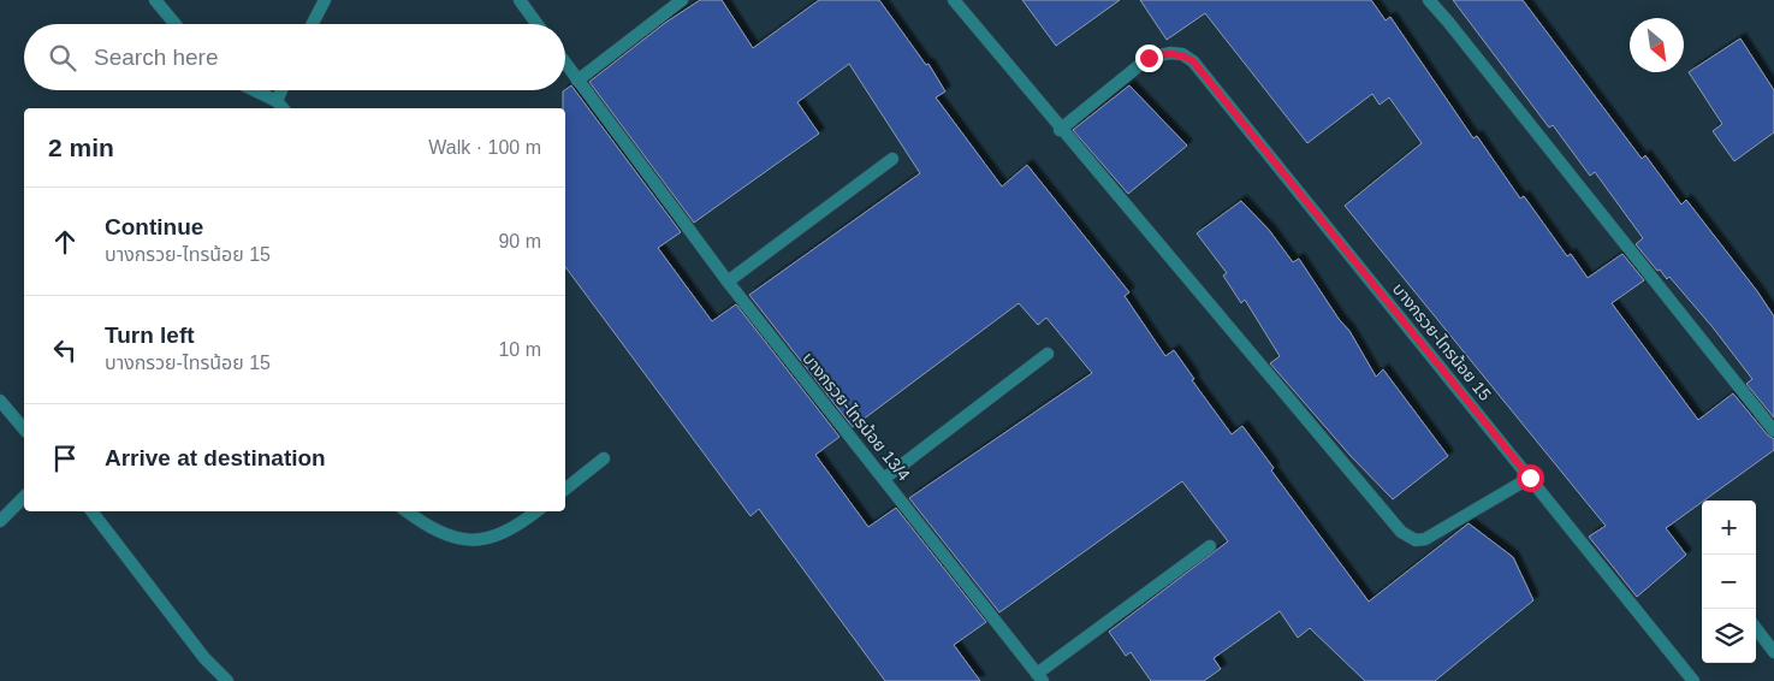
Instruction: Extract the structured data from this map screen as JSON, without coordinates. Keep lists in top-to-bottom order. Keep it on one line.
{"streets":{"street":["บางกรวย-ไทรน้อย 15","บางกรวย-ไทรน้อย 13/4"]},"north":"bottom right","page":{"search":"Search here","heading":["2 min","Walk · 100 m"],"list":[["Continue","บางกรวย-ไทรน้อย 15","90 m"],["Turn left","บางกรวย-ไทรน้อย 15","10 m"],"Arrive at destination"],"map_buttons":["+","−"]}}
